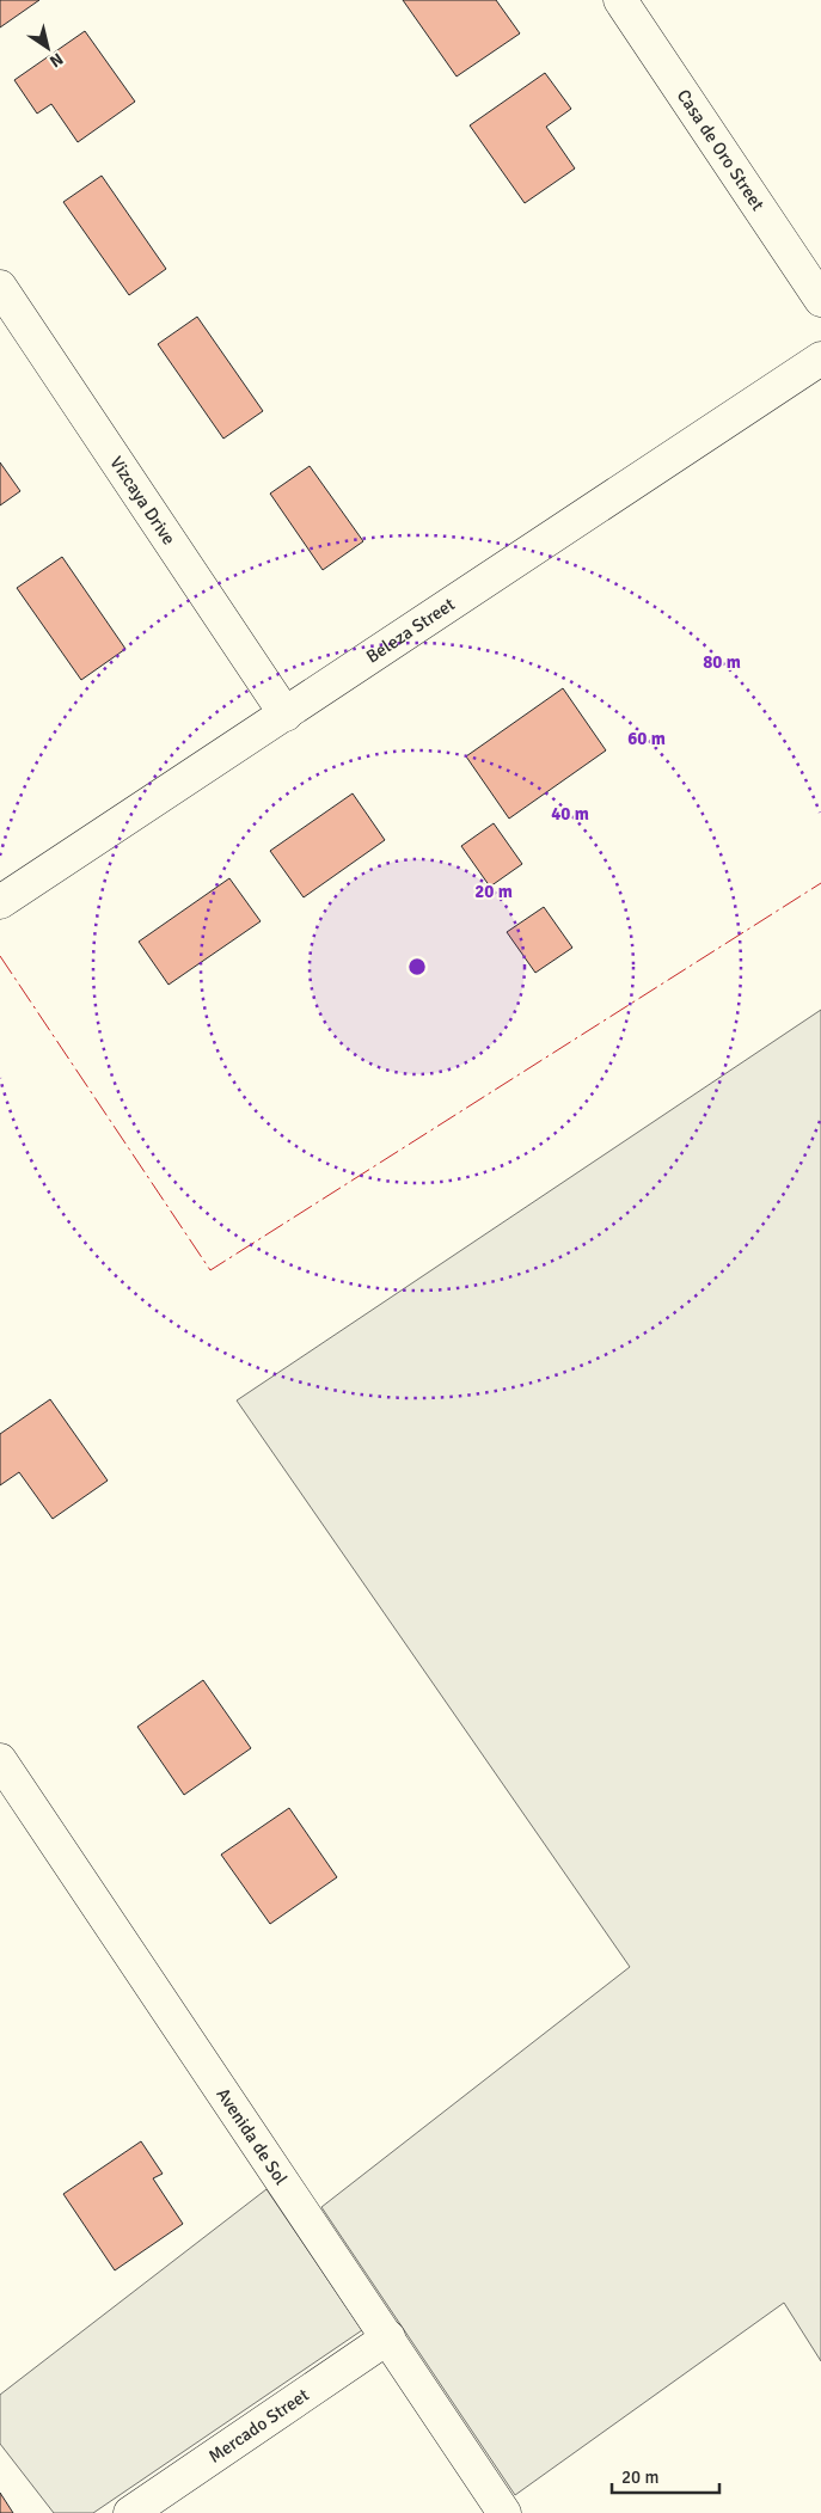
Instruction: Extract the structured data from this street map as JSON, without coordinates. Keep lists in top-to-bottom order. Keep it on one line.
{"streets":{"street":["Casa de Oro Street","Vizcaya Drive","Beleza Street","Avenida de Sol","Mercado Street"]},"crossings":[["Vizcaya Drive","Beleza Street"],["Avenida de Sol","Mercado Street"]],"scale_bar":"20 m","north":"bottom right","rings":["80 m","60 m","40 m","20 m"]}
